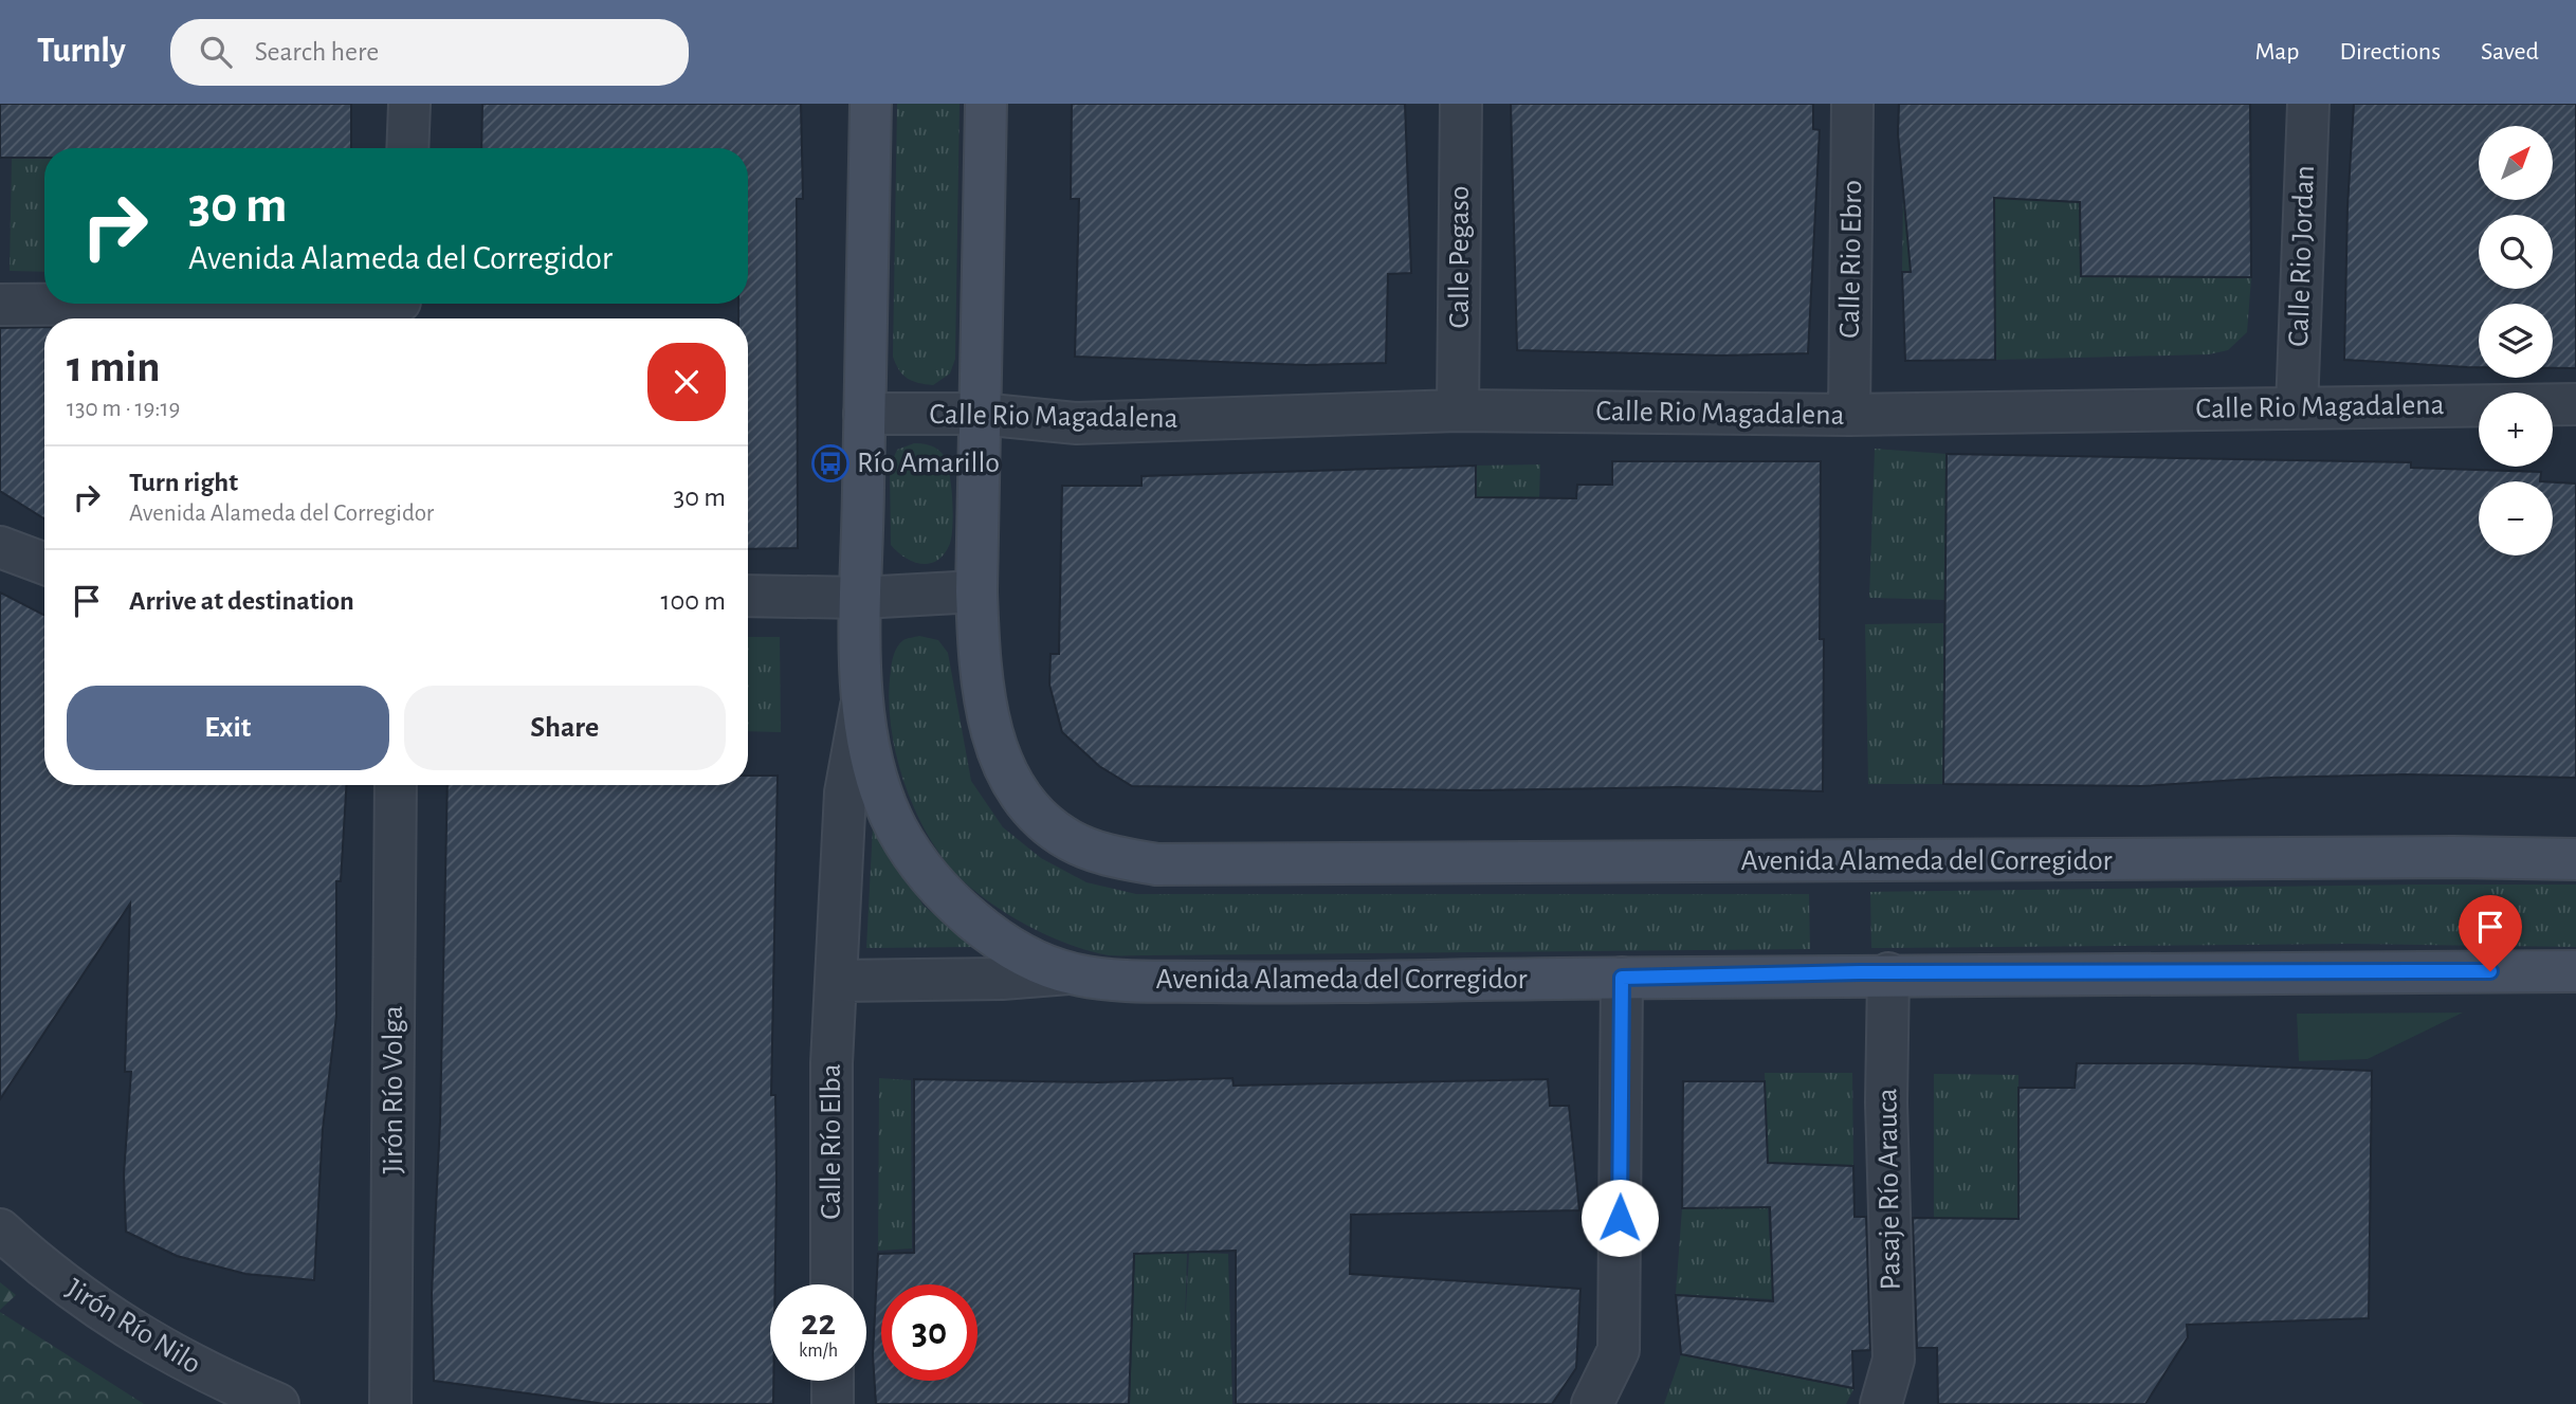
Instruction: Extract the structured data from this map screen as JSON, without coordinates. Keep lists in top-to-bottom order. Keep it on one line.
{"streets":{"main road":["Avenida Alameda del Corregidor"],"street":["Calle Rio Jordan","Calle Pegaso","Calle Rio Ebro","Calle Rio Magadalena","Jirón Río Volga","Calle Río Elba","Pasaje Río Arauca","Jirón Río Nilo"]},"crossings":[["Calle Rio Jordan","Calle Rio Magadalena"],["Calle Pegaso","Calle Rio Magadalena"],["Calle Rio Ebro","Calle Rio Magadalena"],["Calle Rio Magadalena","Avenida Alameda del Corregidor"],["Avenida Alameda del Corregidor","Calle Río Elba"],["Avenida Alameda del Corregidor","Pasaje Río Arauca"]],"places":{"bus stop":["Río Amarillo"]},"north":"top right","page":{"header":"Turnly","search":"Search here","nav":["Map","Directions","Saved"],"map_buttons":["+","−"],"turn":["30 m","Avenida Alameda del Corregidor"],"heading":["1 min","130 m · 19:19"],"list":[{"name":"Turn right","note":"Avenida Alameda del Corregidor","value":"30 m"},{"name":"Arrive at destination","value":"100 m"}],"buttons":["Exit","Share"],"speed":"22 km/h","limit":"30"}}
